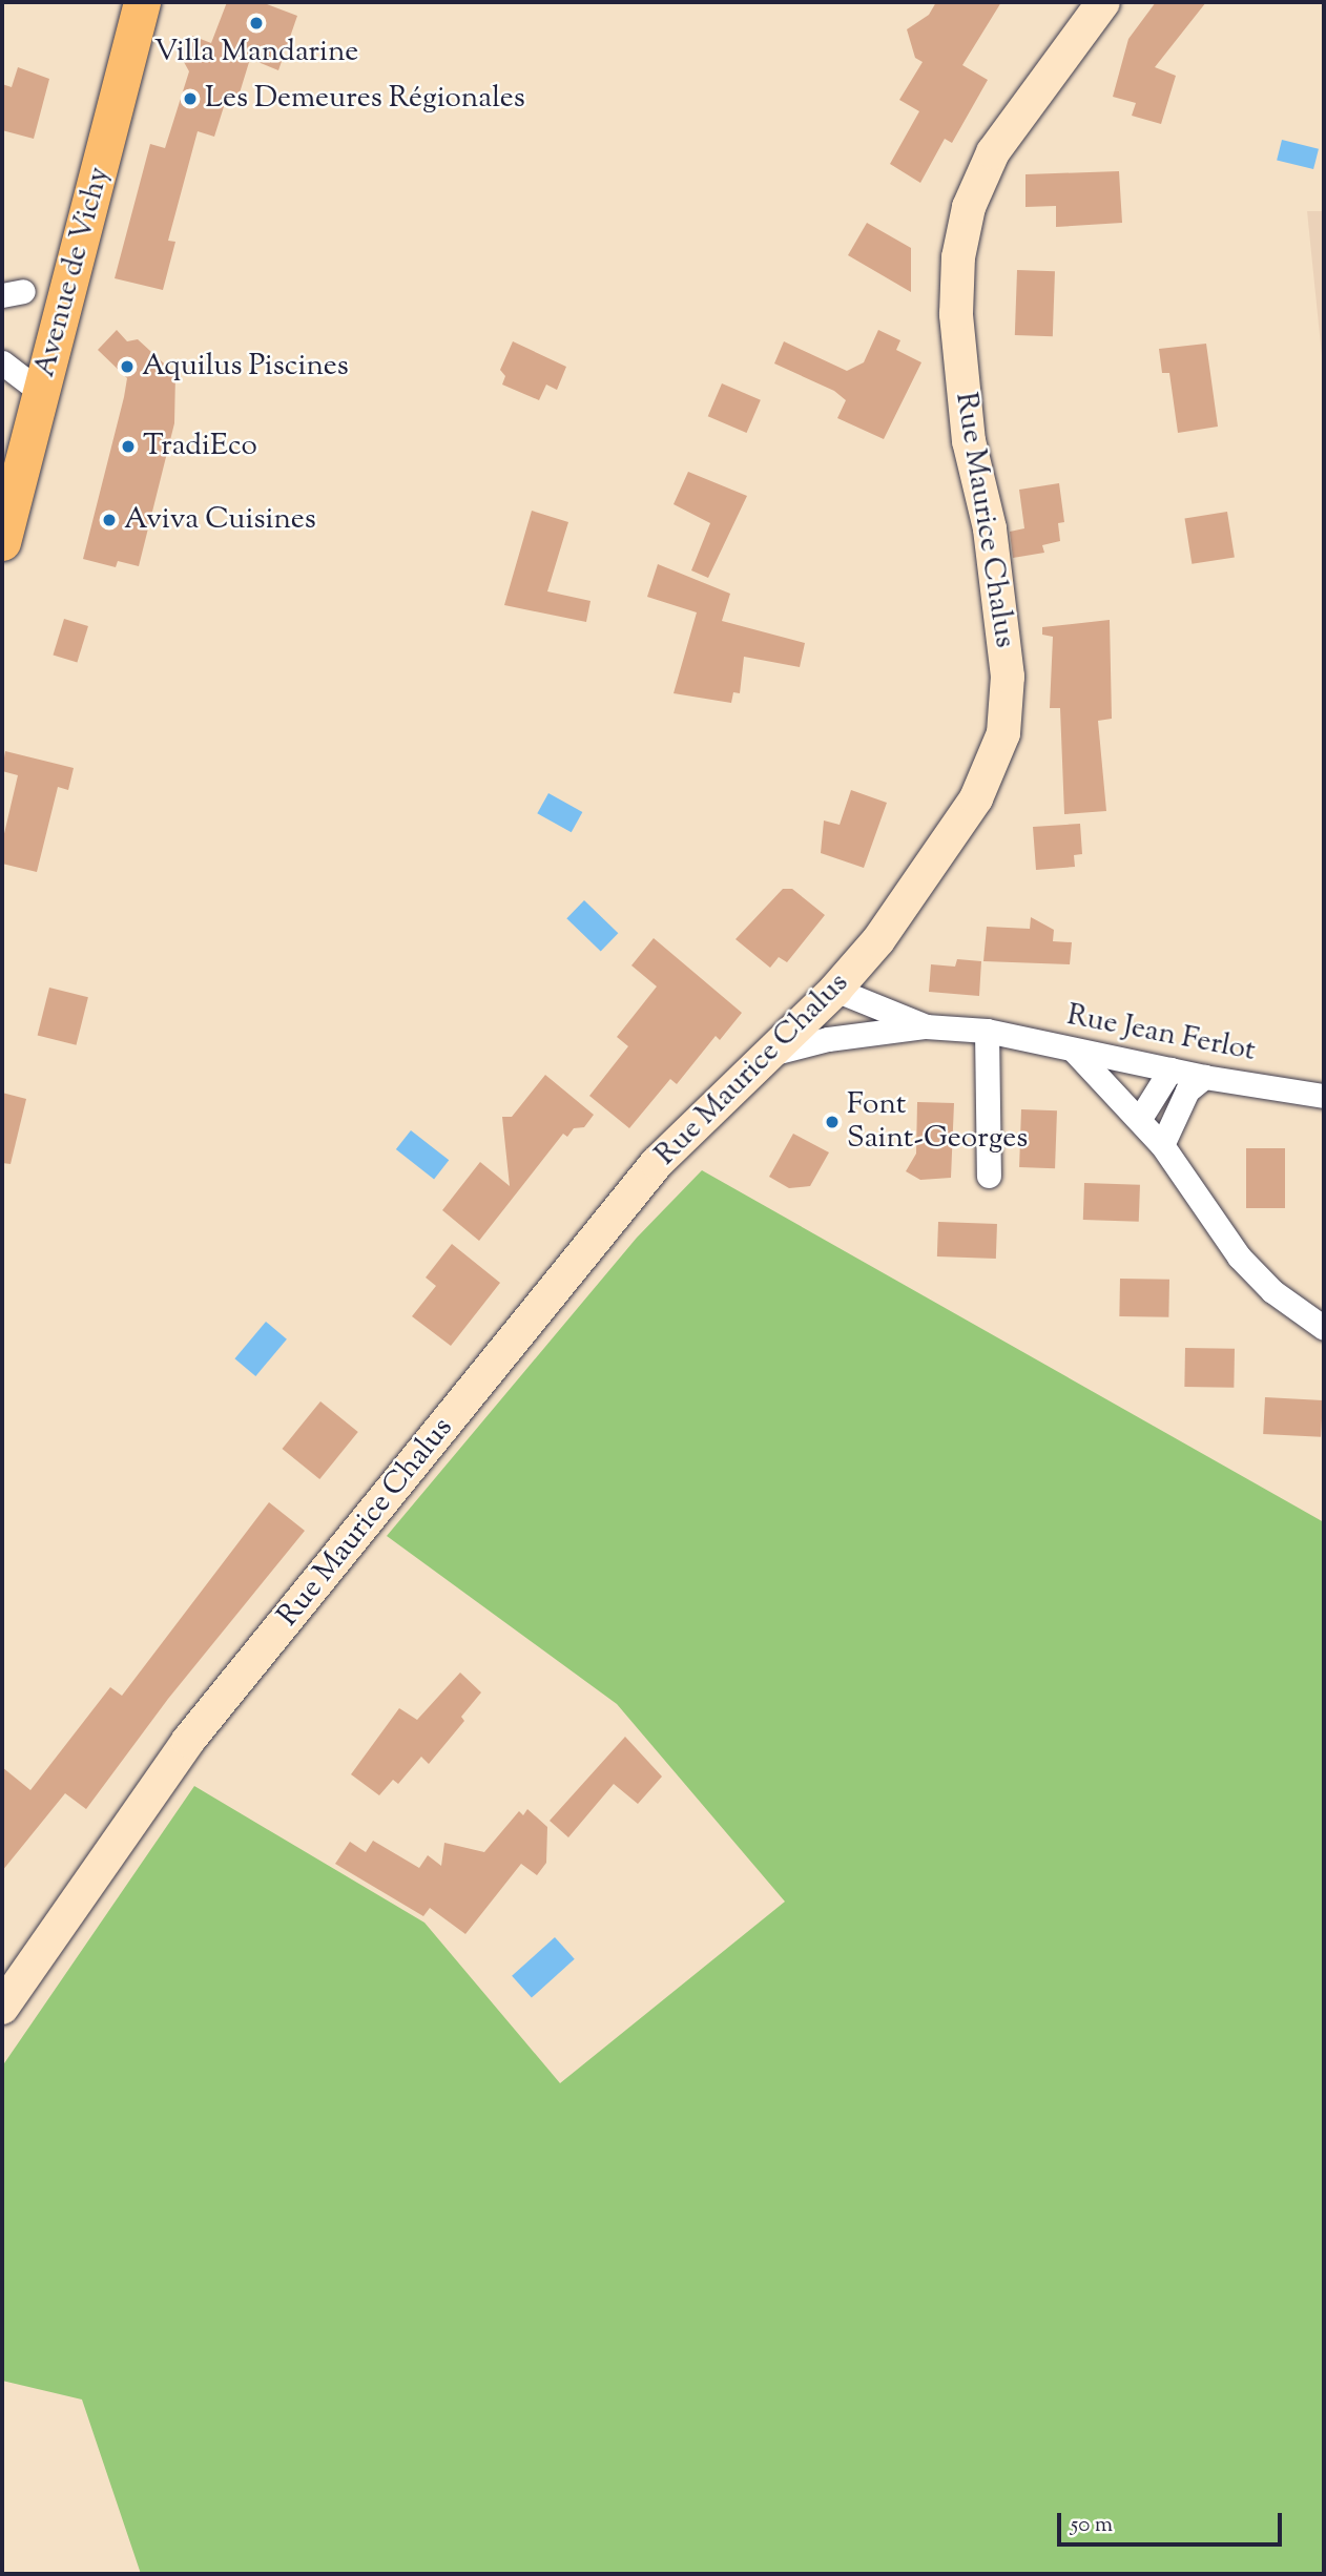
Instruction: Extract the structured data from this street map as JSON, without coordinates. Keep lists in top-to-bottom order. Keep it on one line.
{"streets":{"main road":["Avenue de Vichy"],"street":["Rue Maurice Chalus","Rue Jean Ferlot"]},"crossings":[["Rue Maurice Chalus","Rue Jean Ferlot"]],"places":["Villa Mandarine","Les Demeures Régionales","Aquilus Piscines","TradiEco","Aviva Cuisines","Font Saint-Georges"],"scale_bar":"50 m"}
